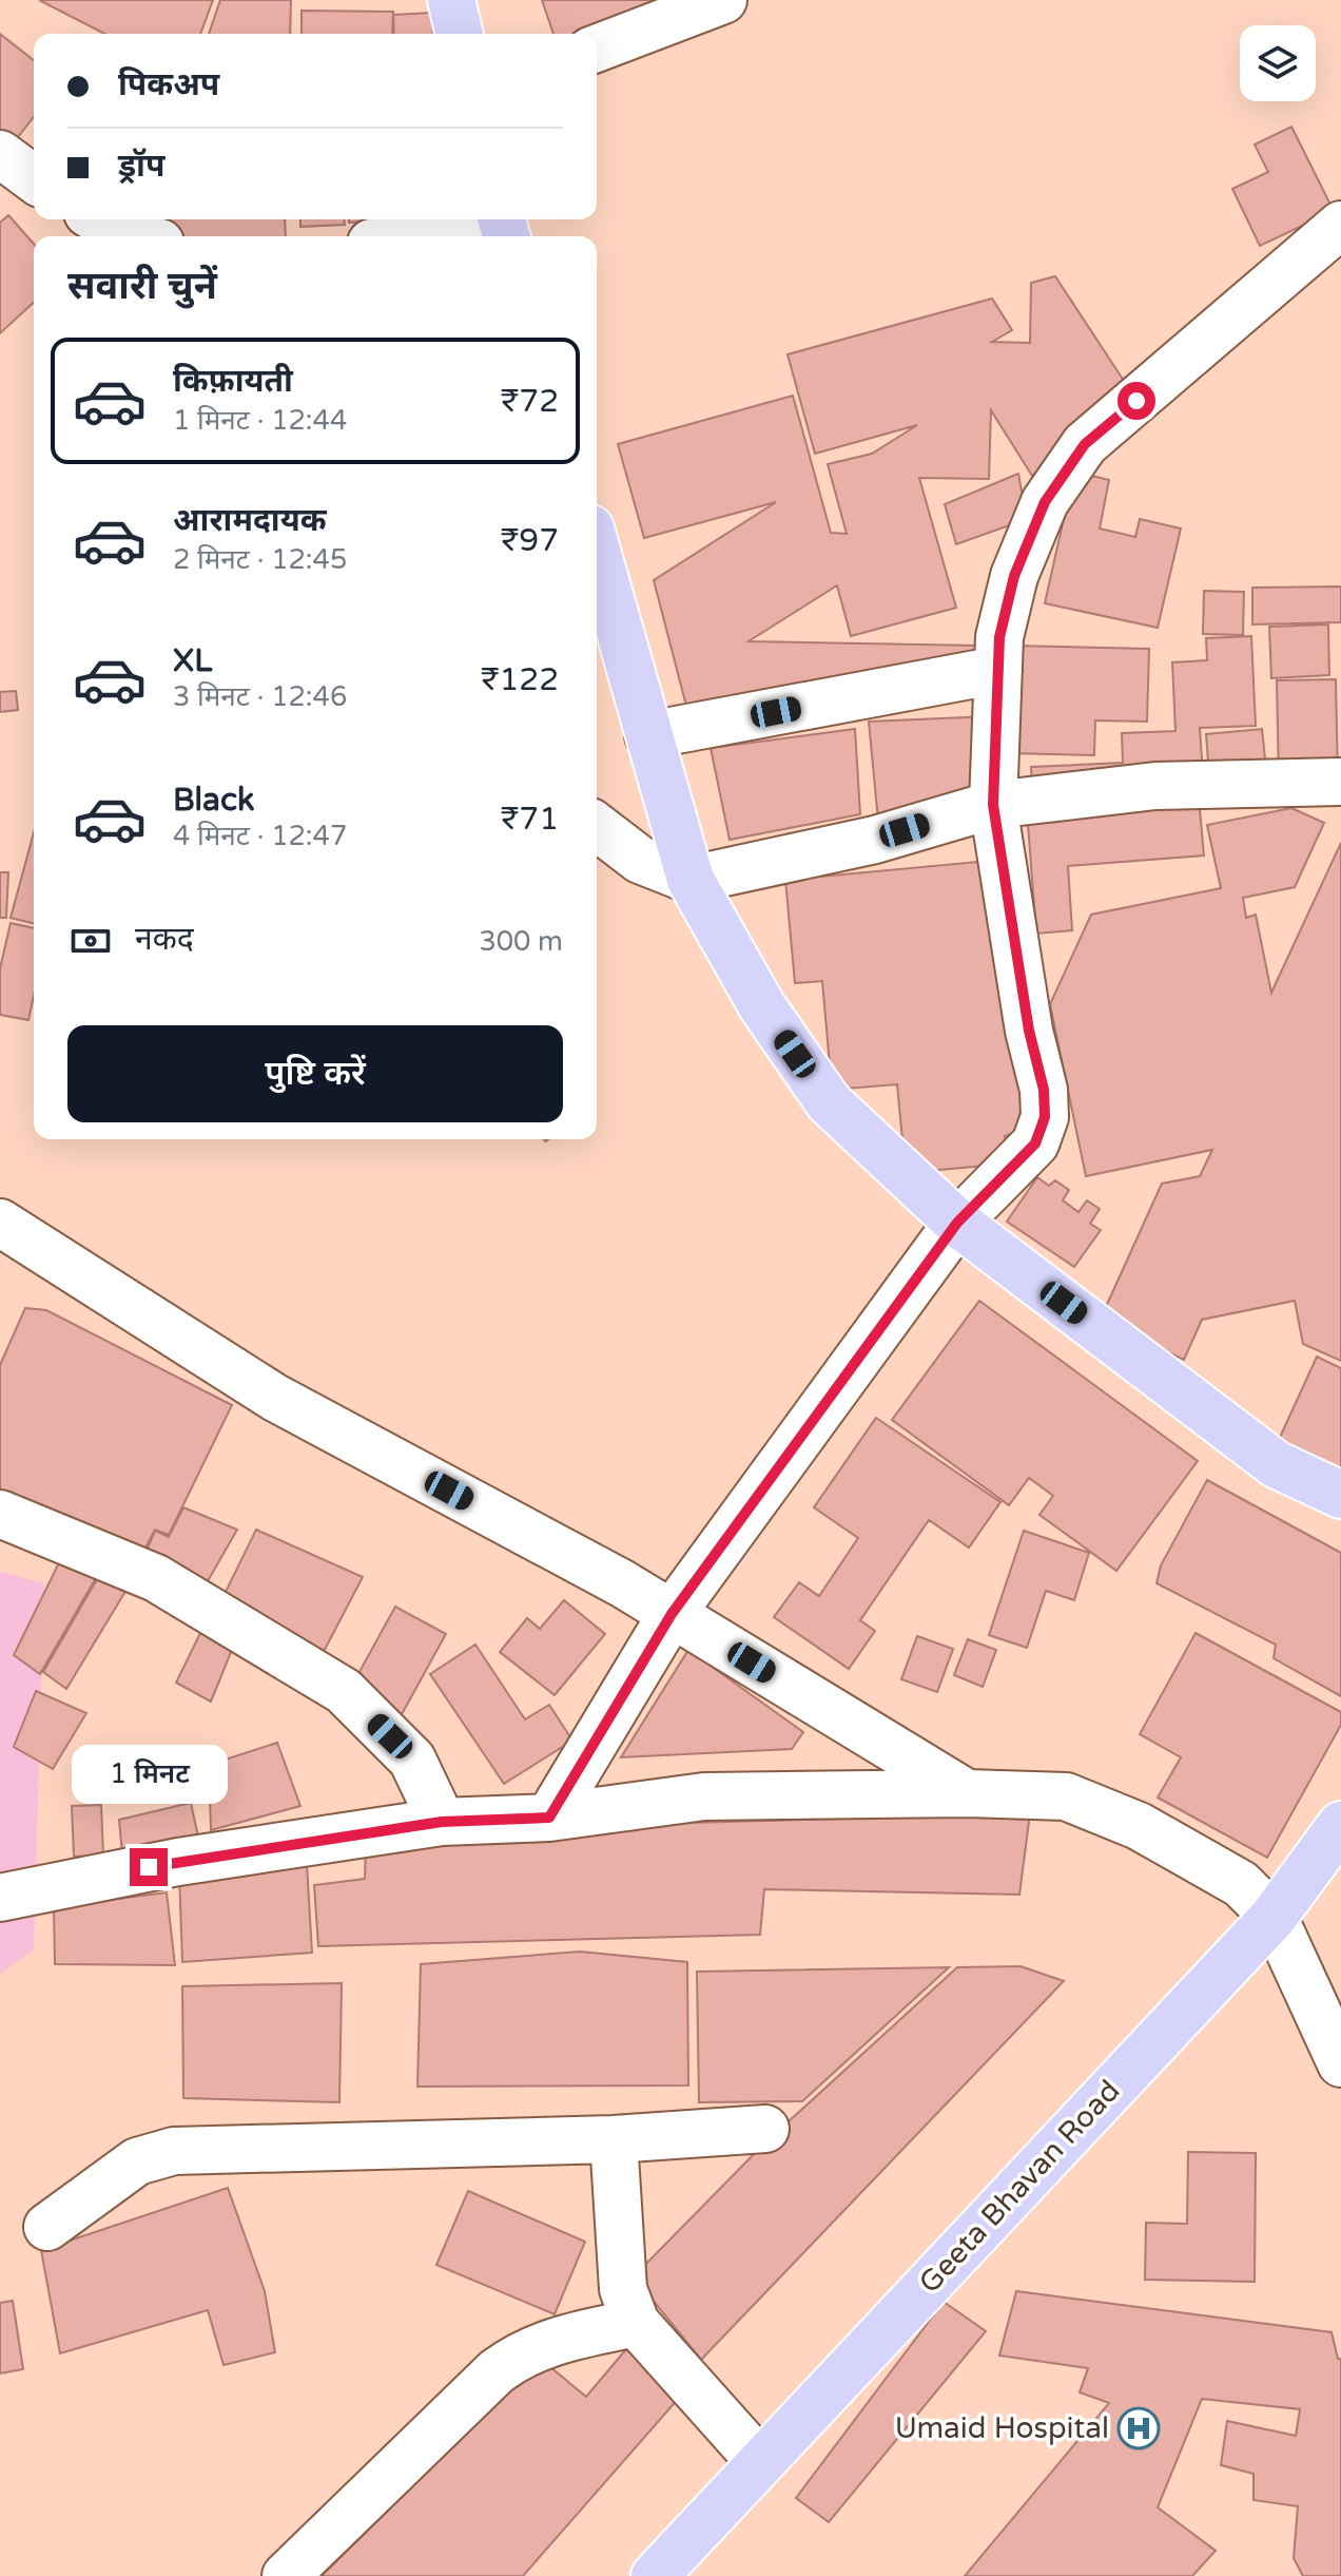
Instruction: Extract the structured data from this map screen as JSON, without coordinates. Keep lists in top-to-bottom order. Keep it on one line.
{"streets":{"main road":["Geeta Bhavan Road"]},"places":{"hospital":["Umaid Hospital"]},"page":{"banner":["पिकअप","ड्रॉप"],"heading":"सवारी चुनें","list":[{"name":"किफ़ायती","note":"1 मिनट · 12:44","value":"₹72"},{"name":"आरामदायक","note":"2 मिनट · 12:45","value":"₹97"},{"name":"XL","note":"3 मिनट · 12:46","value":"₹122"},{"name":"Black","note":"4 मिनट · 12:47","value":"₹71"}],"pay":["नकद","300 m"],"buttons":"पुष्टि करें","bubble":"1 मिनट"}}
